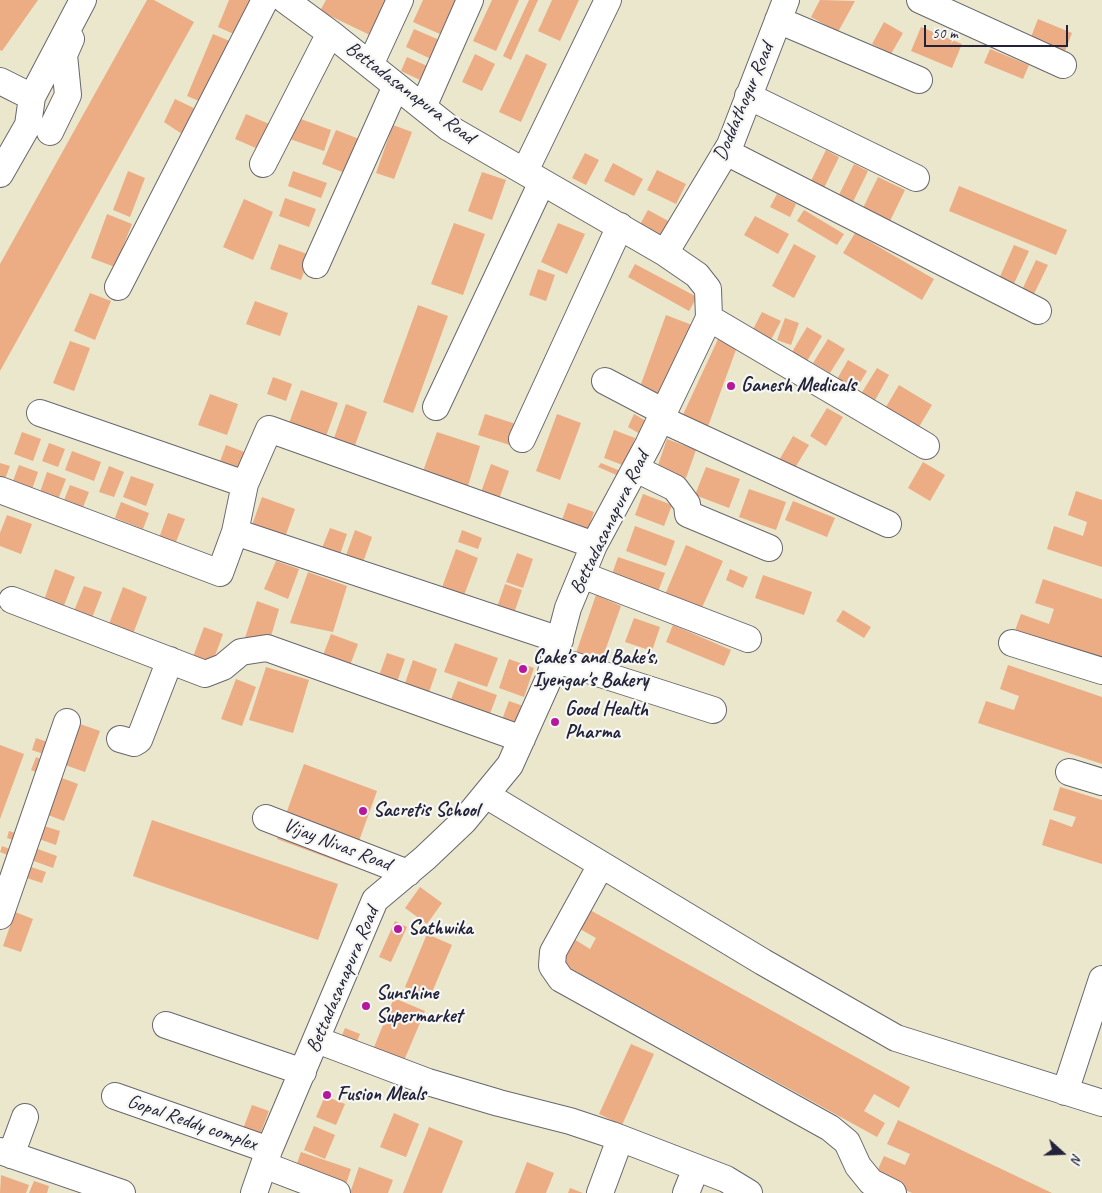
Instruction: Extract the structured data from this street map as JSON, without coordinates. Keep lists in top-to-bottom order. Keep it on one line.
{"streets":{"street":["Bettadasanapura Road","Doddathogur Road","Vijay Nivas Road","Gopal Reddy complex"]},"crossings":[["Bettadasanapura Road","Doddathogur Road"],["Bettadasanapura Road","Vijay Nivas Road"],["Bettadasanapura Road","Gopal Reddy complex"]],"places":["Ganesh Medicals","Cake's and Bake's, Iyengar's Bakery","Good Health Pharma","Sacretis School","Sathwika","Sunshine Supermarket","Fusion Meals"],"scale_bar":"50 m","north":"right"}
